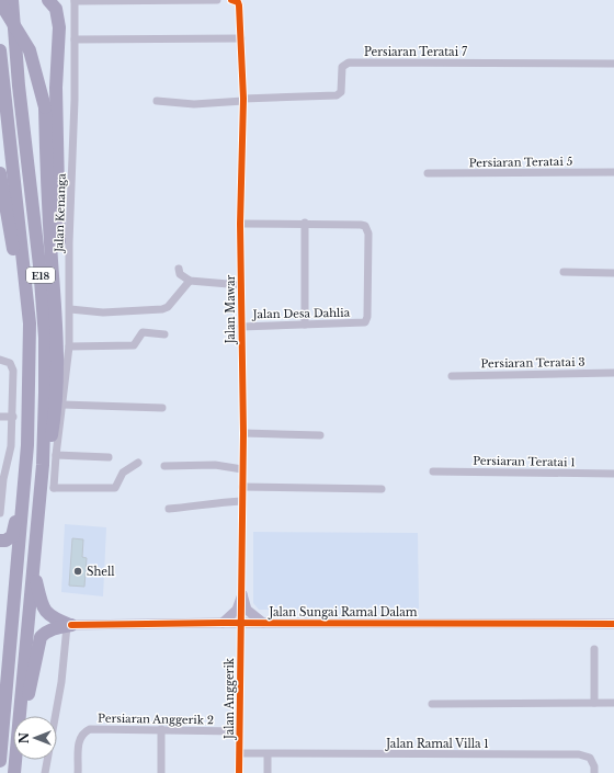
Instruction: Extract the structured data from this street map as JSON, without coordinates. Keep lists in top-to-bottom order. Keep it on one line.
{"streets":{"highway":["E18"],"street":["Persiaran Teratai 7","Persiaran Teratai 5","Jalan Kenanga","Jalan Mawar","Jalan Desa Dahlia","Persiaran Teratai 3","Persiaran Teratai 1","Jalan Sungai Ramal Dalam","Jalan Anggerik","Persiaran Anggerik 2","Jalan Ramal Villa 1"]},"crossings":[["Persiaran Teratai 7","Jalan Mawar"],["Jalan Kenanga","E18"],["Jalan Mawar","Jalan Desa Dahlia"],["Jalan Mawar","Jalan Sungai Ramal Dalam"],["Jalan Mawar","Jalan Anggerik"],["Jalan Sungai Ramal Dalam","Jalan Anggerik"],["Jalan Anggerik","Persiaran Anggerik 2"],["Jalan Anggerik","Jalan Ramal Villa 1"]],"places":["Shell"],"north":"left"}
